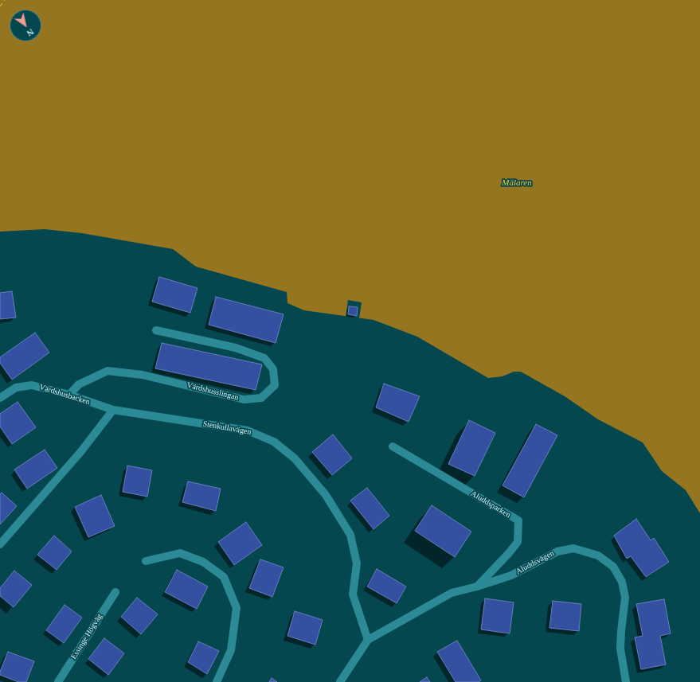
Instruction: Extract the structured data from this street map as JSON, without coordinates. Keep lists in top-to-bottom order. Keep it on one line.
{"streets":{"street":["Värdshusslingan","Värdshusbacken","Stenkullavägen","Aluddsparken","Aluddsvägen","Essinge Högväg"]},"crossings":[["Värdshusslingan","Värdshusbacken"],["Värdshusbacken","Stenkullavägen"],["Stenkullavägen","Aluddsvägen"],["Aluddsparken","Aluddsvägen"]],"water":["Mälaren"],"north":"bottom right"}
